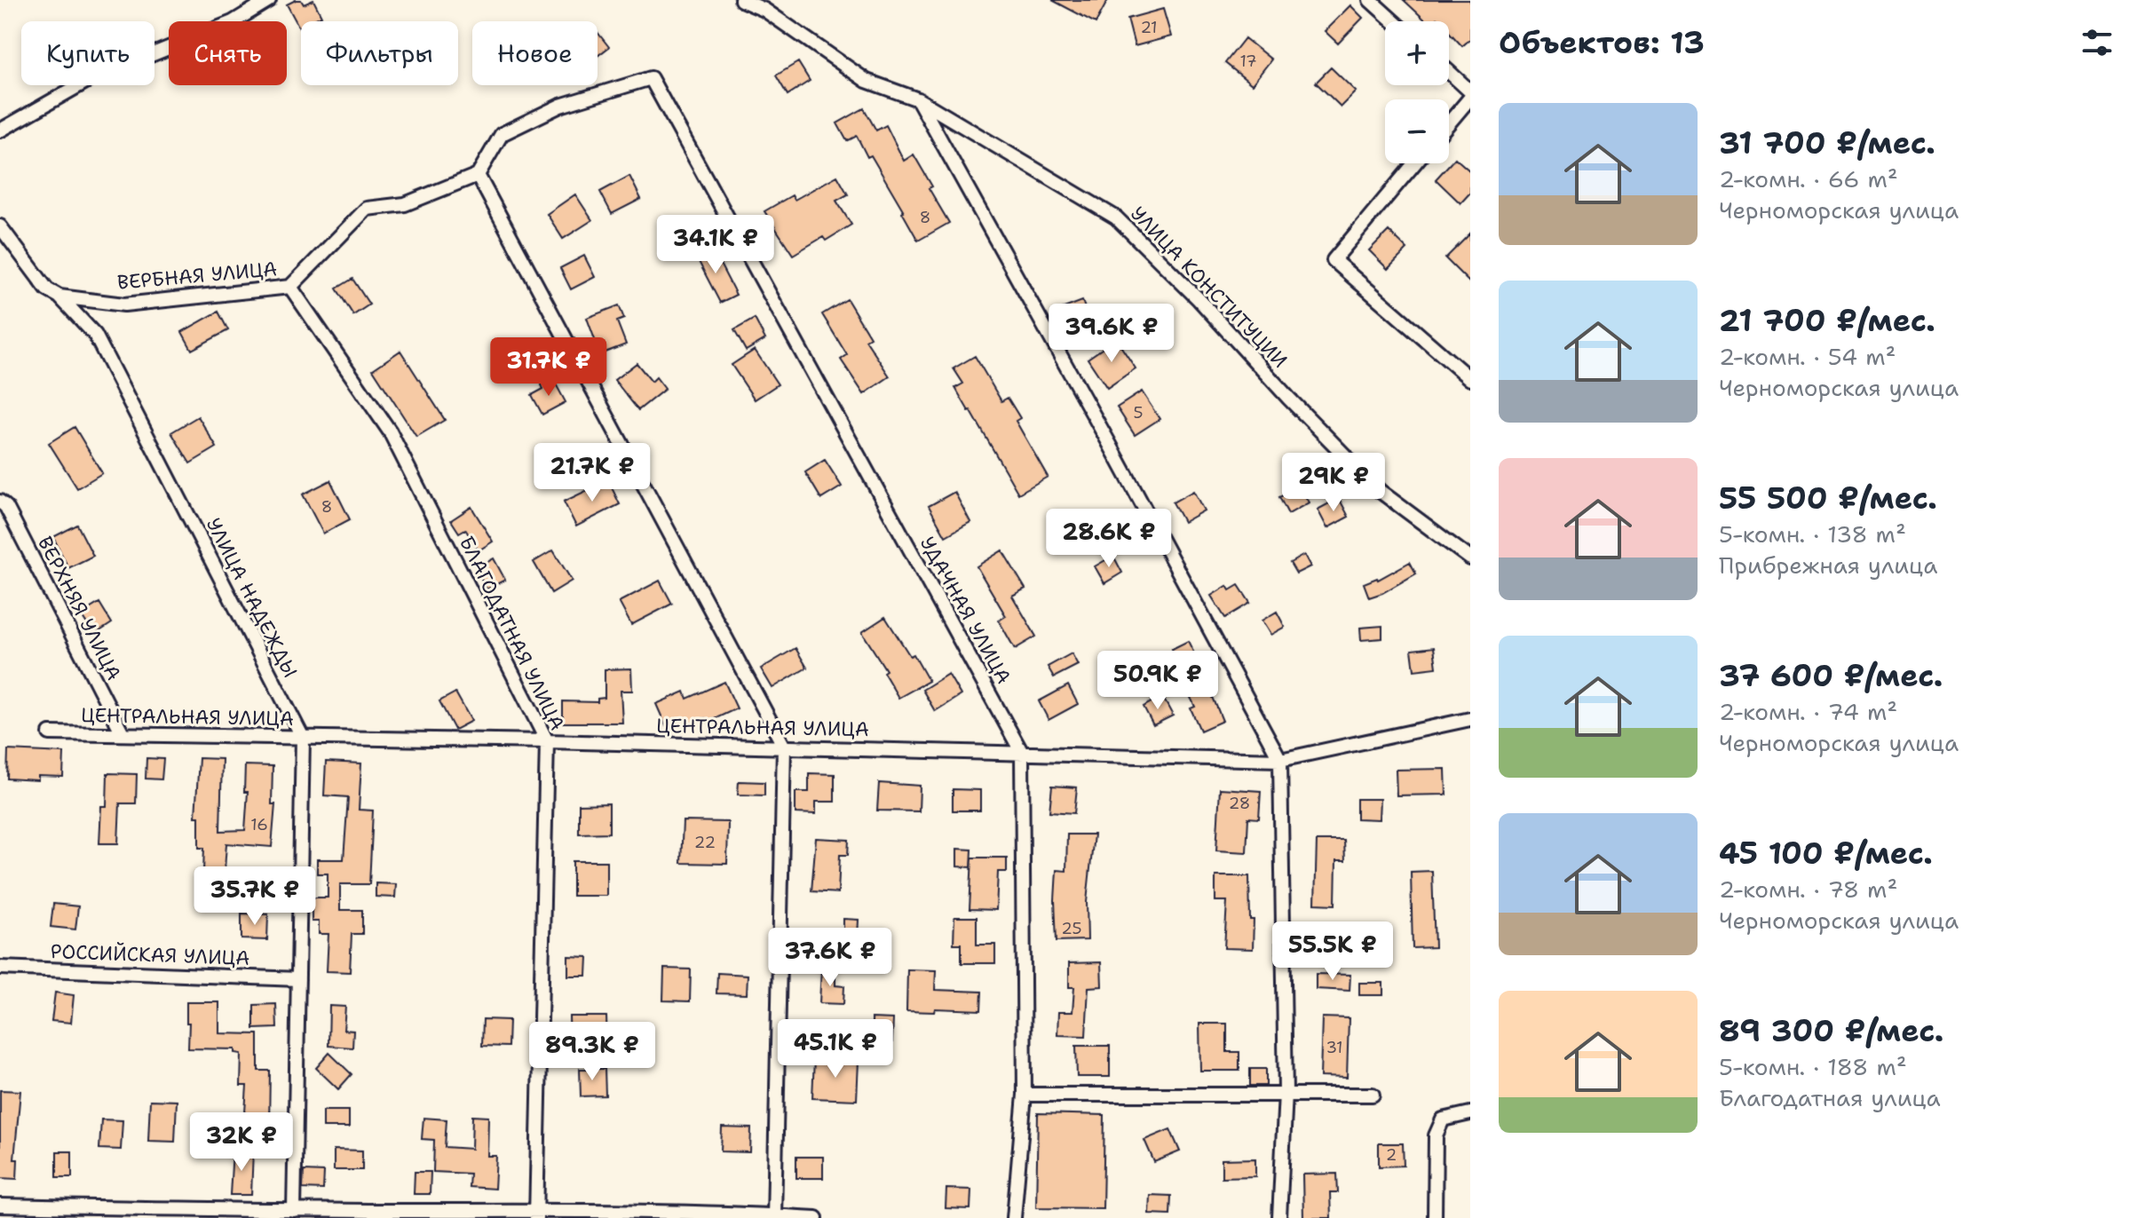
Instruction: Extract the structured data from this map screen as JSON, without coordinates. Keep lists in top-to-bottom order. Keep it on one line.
{"streets":{"street":["ВЕРБНАЯ УЛИЦА","УЛИЦА КОНСТИТУЦИИ","УЛИЦА НАДЕЖДЫ","ВЕРХНЯЯ УЛИЦА","УДАЧНАЯ УЛИЦА","БЛАГОДАТНАЯ УЛИЦА","ЦЕНТРАЛЬНАЯ УЛИЦА","РОССИЙСКАЯ УЛИЦА"]},"crossings":[["ВЕРБНАЯ УЛИЦА","УЛИЦА НАДЕЖДЫ"],["ВЕРБНАЯ УЛИЦА","УДАЧНАЯ УЛИЦА"],["ВЕРБНАЯ УЛИЦА","БЛАГОДАТНАЯ УЛИЦА"],["УЛИЦА НАДЕЖДЫ","ЦЕНТРАЛЬНАЯ УЛИЦА"],["УЛИЦА НАДЕЖДЫ","РОССИЙСКАЯ УЛИЦА"],["ВЕРХНЯЯ УЛИЦА","ЦЕНТРАЛЬНАЯ УЛИЦА"],["УДАЧНАЯ УЛИЦА","ЦЕНТРАЛЬНАЯ УЛИЦА"],["БЛАГОДАТНАЯ УЛИЦА","ЦЕНТРАЛЬНАЯ УЛИЦА"]],"house_numbers":["21","17","8","5","8","28","16","22","25","31","2"],"page":{"heading":"Объектов: 13","map_buttons":["+","−"],"chip":["Купить","Снять","Фильтры","Новое"],"list":[{"name":"31 700 ₽/мес.","note":"2-комн. · 66 m² · Черноморская улица"},{"name":"21 700 ₽/мес.","note":"2-комн. · 54 m² · Черноморская улица"},{"name":"55 500 ₽/мес.","note":"5-комн. · 138 m² · Прибрежная улица"},{"name":"37 600 ₽/мес.","note":"2-комн. · 74 m² · Черноморская улица"},{"name":"45 100 ₽/мес.","note":"2-комн. · 78 m² · Черноморская улица"},{"name":"89 300 ₽/мес.","note":"5-комн. · 188 m² · Благодатная улица"}],"price":["34.1K ₽","39.6K ₽","31.7K ₽","21.7K ₽","29K ₽","28.6K ₽","50.9K ₽","35.7K ₽","55.5K ₽","37.6K ₽","45.1K ₽","89.3K ₽","32K ₽"]}}
